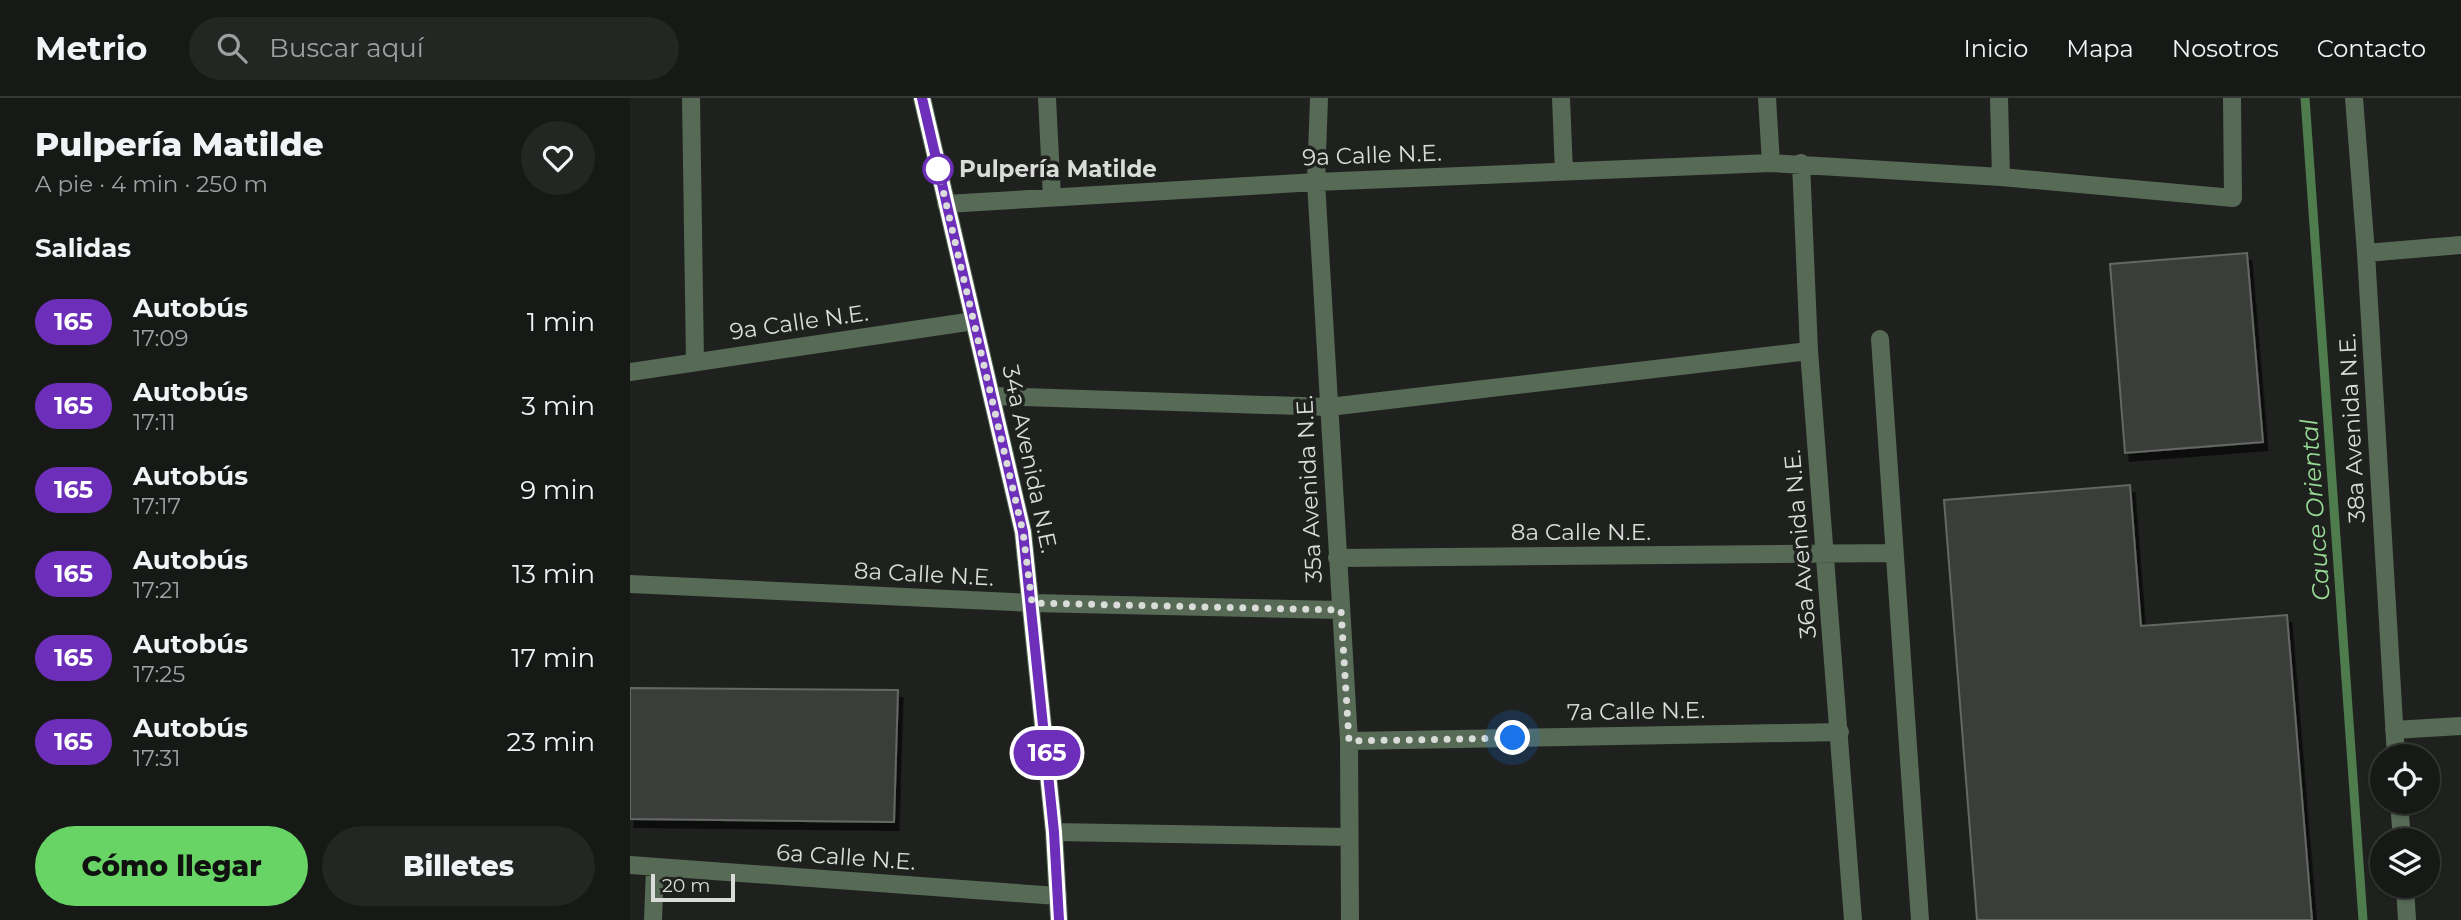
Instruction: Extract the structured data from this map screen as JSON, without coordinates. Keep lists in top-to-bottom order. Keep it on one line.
{"streets":{"street":["9a Calle N.E.","38a Avenida N.E.","34a Avenida N.E.","35a Avenida N.E.","8a Calle N.E.","36a Avenida N.E.","7a Calle N.E.","6a Calle N.E."]},"crossings":[["9a Calle N.E.","34a Avenida N.E."],["9a Calle N.E.","35a Avenida N.E."],["9a Calle N.E.","36a Avenida N.E."],["34a Avenida N.E.","8a Calle N.E."],["34a Avenida N.E.","6a Calle N.E."],["35a Avenida N.E.","8a Calle N.E."],["35a Avenida N.E.","7a Calle N.E."],["8a Calle N.E.","36a Avenida N.E."],["36a Avenida N.E.","7a Calle N.E."]],"water":["Cauce Oriental"],"places":["Pulpería Matilde"],"lines":["bus line 165"],"scale_bar":"20 m","page":{"header":"Metrio","search":"Buscar aquí","nav":["Inicio","Mapa","Nosotros","Contacto"],"heading":[["Pulpería Matilde","A pie · 4 min · 250 m"],"Salidas"],"on_map":"165","list":[{"mark":"165","name":"Autobús","note":"17:09","value":"1 min"},{"mark":"165","name":"Autobús","note":"17:11","value":"3 min"},{"mark":"165","name":"Autobús","note":"17:17","value":"9 min"},{"mark":"165","name":"Autobús","note":"17:21","value":"13 min"},{"mark":"165","name":"Autobús","note":"17:25","value":"17 min"},{"mark":"165","name":"Autobús","note":"17:31","value":"23 min"}],"buttons":["Cómo llegar","Billetes"],"scale":"20 m"}}
